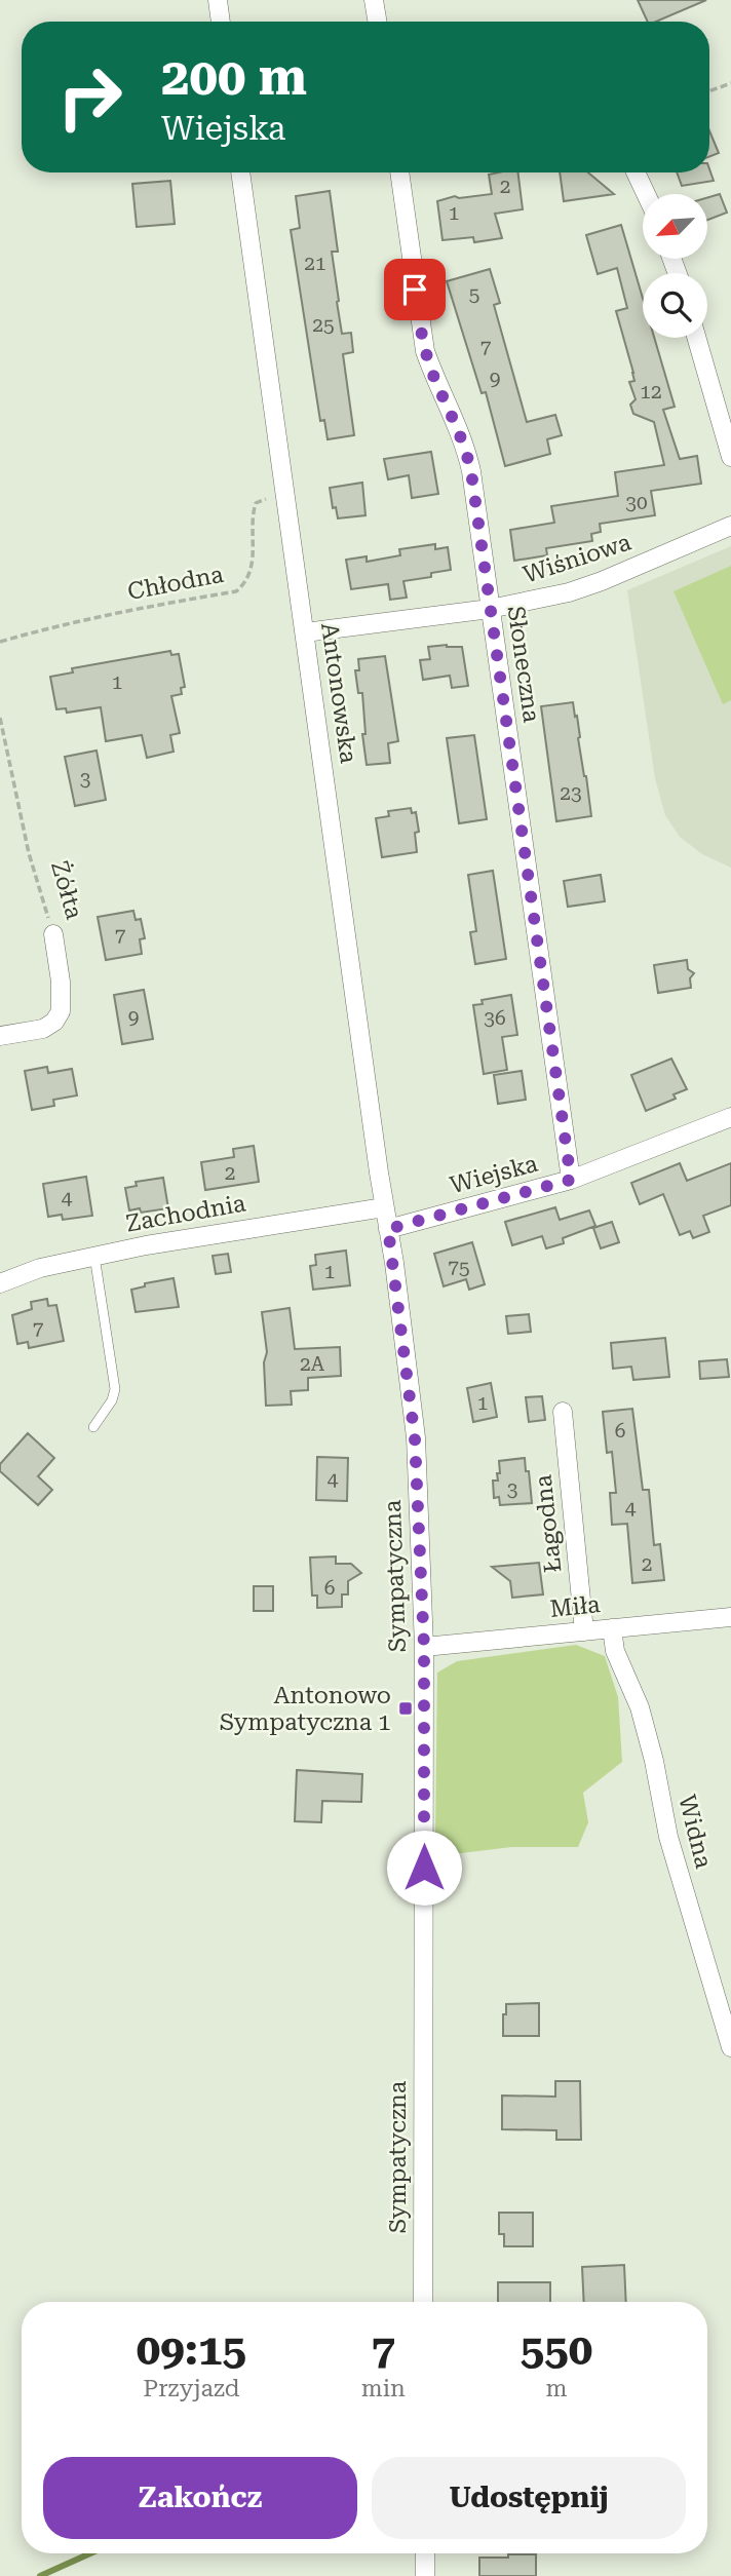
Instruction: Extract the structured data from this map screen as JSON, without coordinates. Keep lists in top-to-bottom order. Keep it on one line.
{"streets":{"street":["Wiśniowa","Słoneczna","Antonowska","Żółta","Wiejska","Zachodnia","Łagodna","Sympatyczna","Miła","Widna"],"path":["Chłodna"]},"crossings":[["Wiśniowa","Słoneczna"],["Wiśniowa","Antonowska"],["Chłodna","Antonowska"],["Słoneczna","Wiejska"],["Antonowska","Wiejska"],["Antonowska","Zachodnia"],["Antonowska","Sympatyczna"],["Wiejska","Sympatyczna"],["Łagodna","Miła"],["Sympatyczna","Miła"],["Miła","Widna"]],"places":{"transit":["Antonowo Sympatyczna 1"]},"house_numbers":["2","1","21","5","25","7","9","12","30","1","3","23","7","9","36","2","4","75","1","7","2A","1","6","4","3","4","2","6"],"north":"bottom left","page":{"turn":["200 m","Wiejska"],"eta":["09:15","Przyjazd","7","min","550","m"],"buttons":["Zakończ","Udostępnij"]}}
